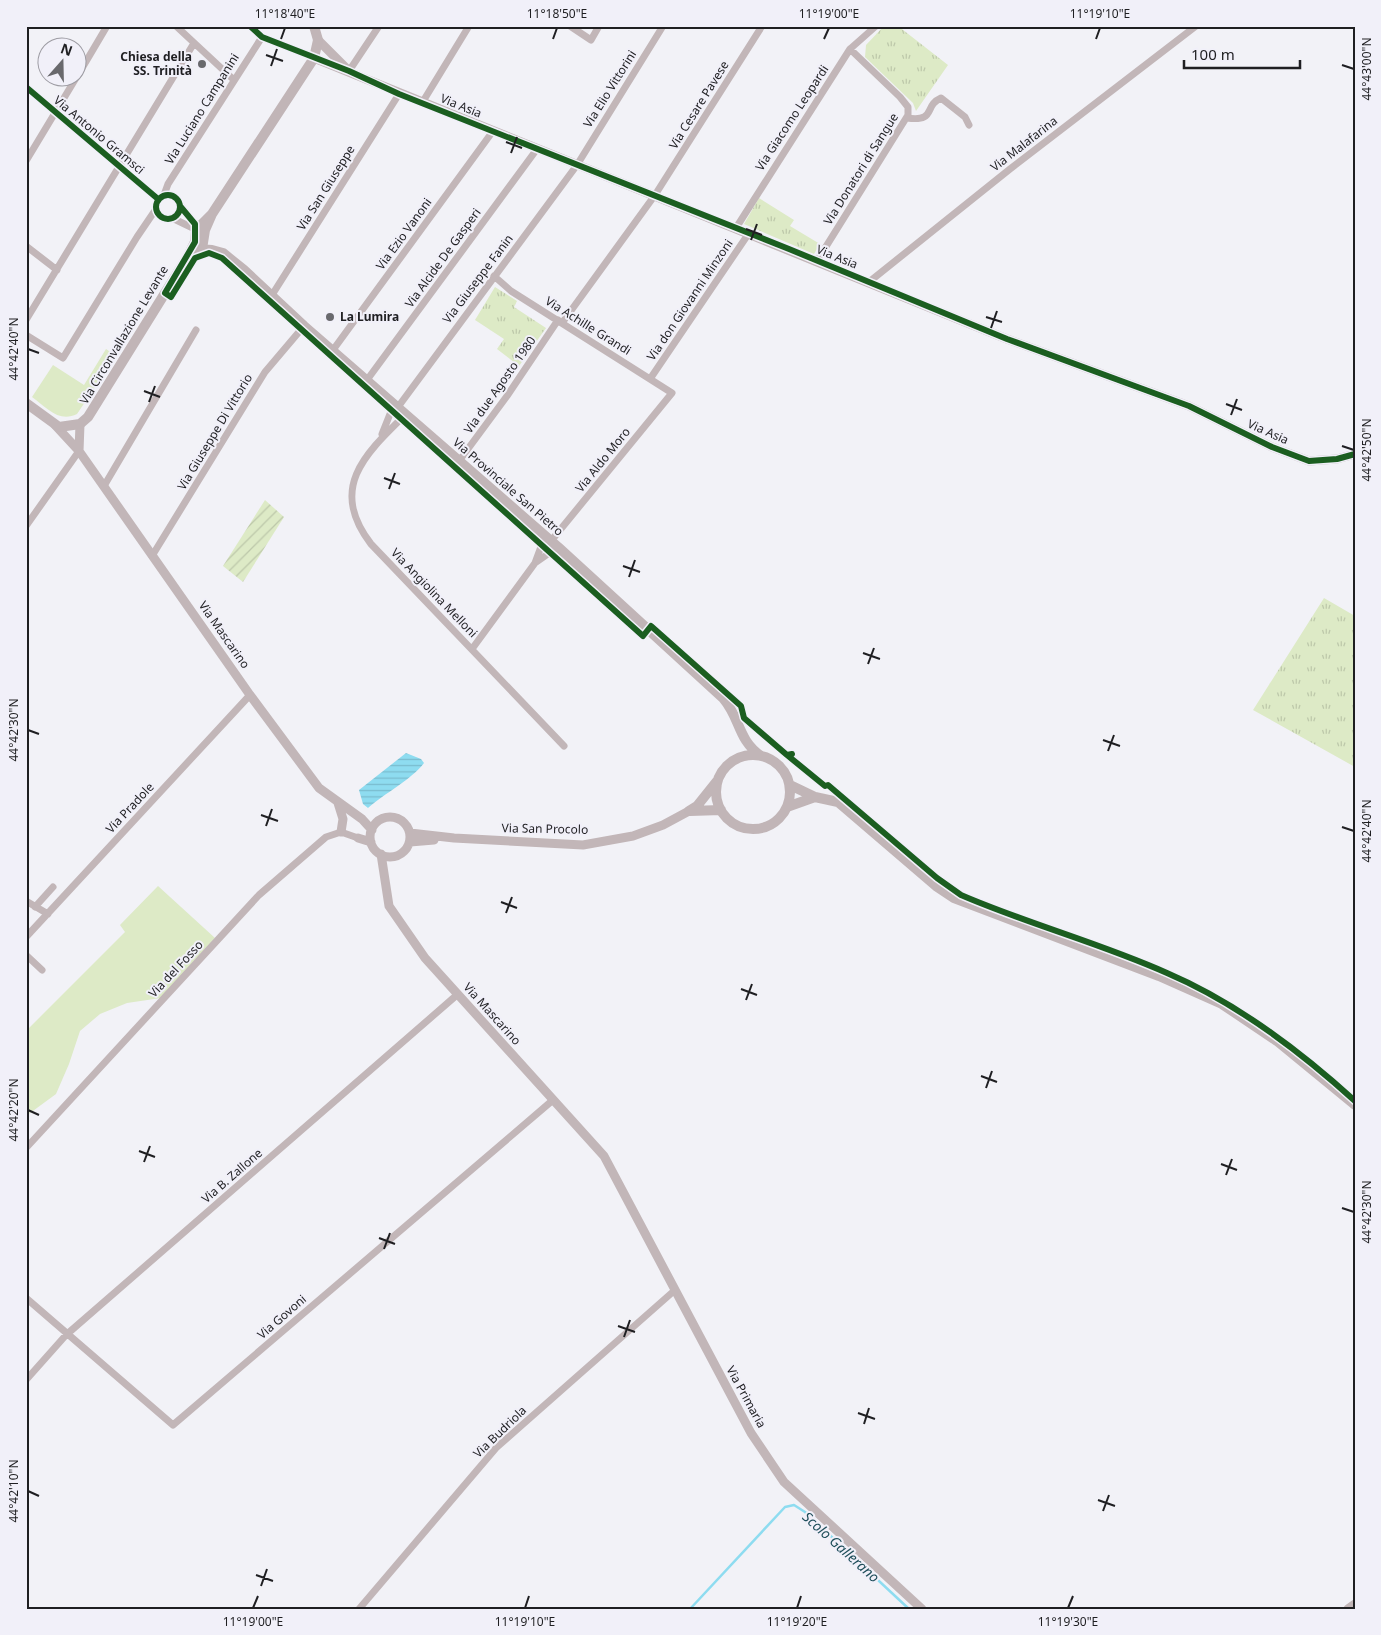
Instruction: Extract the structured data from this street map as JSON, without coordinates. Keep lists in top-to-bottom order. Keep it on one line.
{"streets":{"main road":["Via Circonvallazione Levante","Via Provinciale San Pietro"],"street":["Via Elio Vittorini","Via Cesare Pavese","Via Asia","Via Luciano Campanini","Via Giacomo Leopardi","Via Antonio Gramsci","Via Malafarina","Via Donatori di Sangue","Via San Giuseppe","Via Ezio Vanoni","Via Alcide De Gasperi","Via Giuseppe Fanin","Via don Giovanni Minzoni","Via Achille Grandi","Via due Agosto 1980","Via Giuseppe Di Vittorio","Via Aldo Moro","Via Angiolina Melloni","Via Mascarino","Via Pradole","Via San Procolo","Via del Fosso","Via B. Zallone","Via Govoni","Via Primaria","Via Budriola"]},"crossings":[["Via Elio Vittorini","Via Asia"],["Via Elio Vittorini","Via Giuseppe Fanin"],["Via Cesare Pavese","Via Asia"],["Via Cesare Pavese","Via Achille Grandi"],["Via Cesare Pavese","Via due Agosto 1980"],["Via Asia","Via Giacomo Leopardi"],["Via Asia","Via Malafarina"],["Via Asia","Via Donatori di Sangue"],["Via Asia","Via San Giuseppe"],["Via Asia","Via Ezio Vanoni"],["Via Asia","Via Alcide De Gasperi"],["Via Asia","Via Giuseppe Fanin"],["Via Asia","Via don Giovanni Minzoni"],["Via Asia","Via Circonvallazione Levante"],["Via Luciano Campanini","Via Antonio Gramsci"],["Via Giacomo Leopardi","Via Donatori di Sangue"],["Via San Giuseppe","Via Provinciale San Pietro"],["Via Ezio Vanoni","Via Provinciale San Pietro"],["Via Alcide De Gasperi","Via Provinciale San Pietro"],["Via Giuseppe Fanin","Via Achille Grandi"],["Via Giuseppe Fanin","Via Provinciale San Pietro"],["Via Giuseppe Fanin","Via Angiolina Melloni"],["Via don Giovanni Minzoni","Via Achille Grandi"],["Via Achille Grandi","Via due Agosto 1980"],["Via Achille Grandi","Via Aldo Moro"],["Via due Agosto 1980","Via Provinciale San Pietro"],["Via Giuseppe Di Vittorio","Via Provinciale San Pietro"],["Via Giuseppe Di Vittorio","Via Mascarino"],["Via Aldo Moro","Via Provinciale San Pietro"],["Via Provinciale San Pietro","Via Angiolina Melloni"],["Via Mascarino","Via Pradole"],["Via Mascarino","Via San Procolo"],["Via Mascarino","Via B. Zallone"],["Via Mascarino","Via Govoni"],["Via Mascarino","Via Primaria"],["Via B. Zallone","Via Govoni"],["Via Primaria","Via Budriola"]],"water":["Scolo Gallerano"],"places":["Chiesa della SS. Trinità","La Lumira"],"scale_bar":"100 m","north":"top","coordinates":["11°18'40\"E","11°18'50\"E","11°19'00\"E","11°19'10\"E","44°43'00\"N","44°42'40\"N","44°42'50\"N","44°42'30\"N","44°42'20\"N","44°42'10\"N","11°19'20\"E","11°19'30\"E"]}
